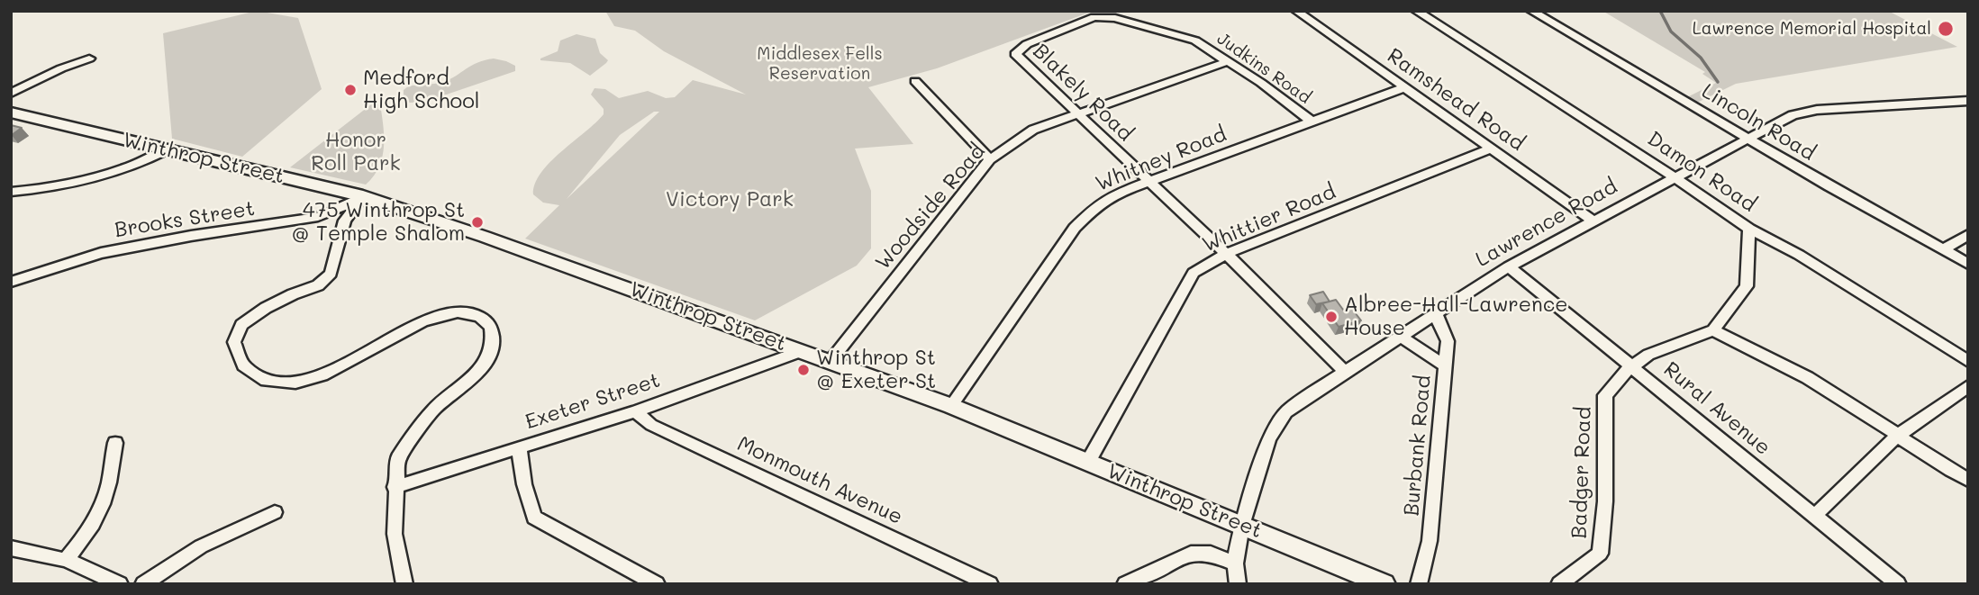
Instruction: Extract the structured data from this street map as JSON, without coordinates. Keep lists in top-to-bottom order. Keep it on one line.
{"streets":{"main road":["Winthrop Street"],"street":["Judkins Road","Blakely Road","Ramshead Road","Lincoln Road","Whitney Road","Damon Road","Woodside Road","Whittier Road","Brooks Street","Lawrence Road","Exeter Street","Rural Avenue","Burbank Road","Badger Road","Monmouth Avenue"]},"crossings":[["Judkins Road","Blakely Road"],["Judkins Road","Whitney Road"],["Judkins Road","Woodside Road"],["Blakely Road","Whitney Road"],["Blakely Road","Woodside Road"],["Blakely Road","Whittier Road"],["Blakely Road","Lawrence Road"],["Ramshead Road","Whitney Road"],["Ramshead Road","Whittier Road"],["Ramshead Road","Lawrence Road"],["Lincoln Road","Lawrence Road"],["Winthrop Street","Whitney Road"],["Winthrop Street","Woodside Road"],["Winthrop Street","Whittier Road"],["Winthrop Street","Brooks Street"],["Winthrop Street","Lawrence Road"],["Winthrop Street","Exeter Street"],["Damon Road","Lawrence Road"],["Lawrence Road","Rural Avenue"],["Lawrence Road","Burbank Road"],["Exeter Street","Monmouth Avenue"],["Rural Avenue","Badger Road"]],"parks":["Middlesex Fells Reservation","Honor Roll Park","Victory Park"],"places":["Lawrence Memorial Hospital","Medford High School","475 Winthrop St @ Temple Shalom","Albree-Hall-Lawrence House","Winthrop St @ Exeter St"]}
